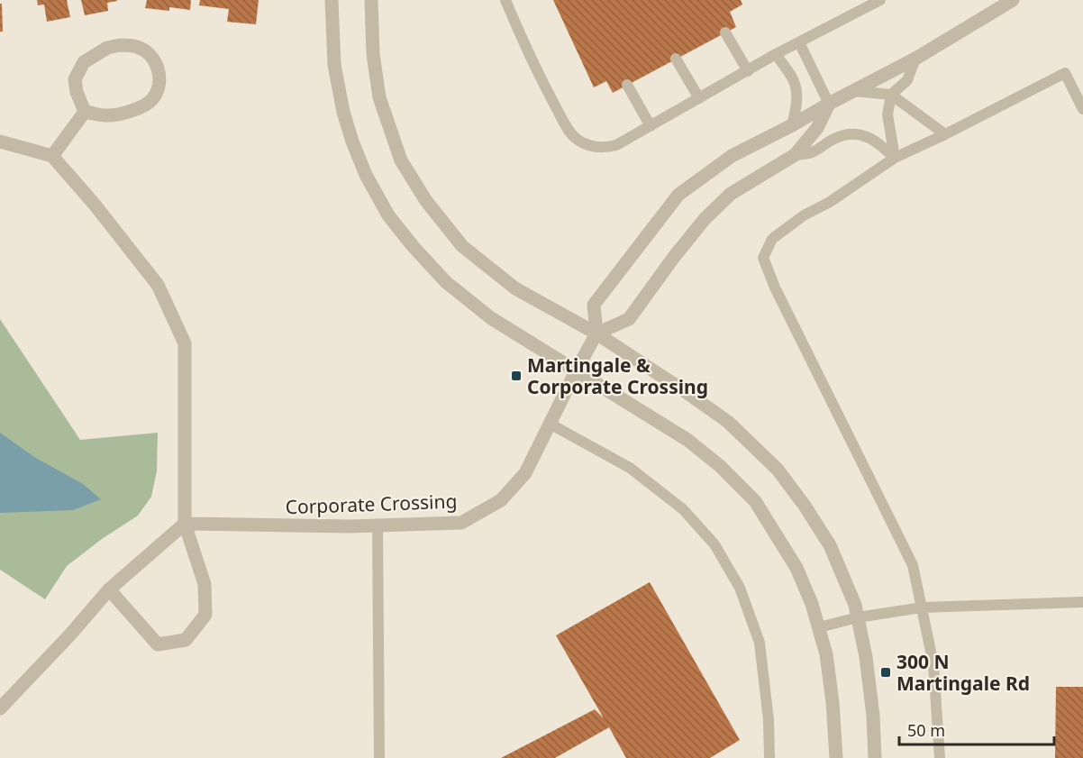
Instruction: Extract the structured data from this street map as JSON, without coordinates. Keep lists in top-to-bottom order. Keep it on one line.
{"streets":{"street":["Corporate Crossing"]},"places":{"transit":["Martingale & Corporate Crossing","300 N Martingale Rd"]},"scale_bar":"50 m"}
